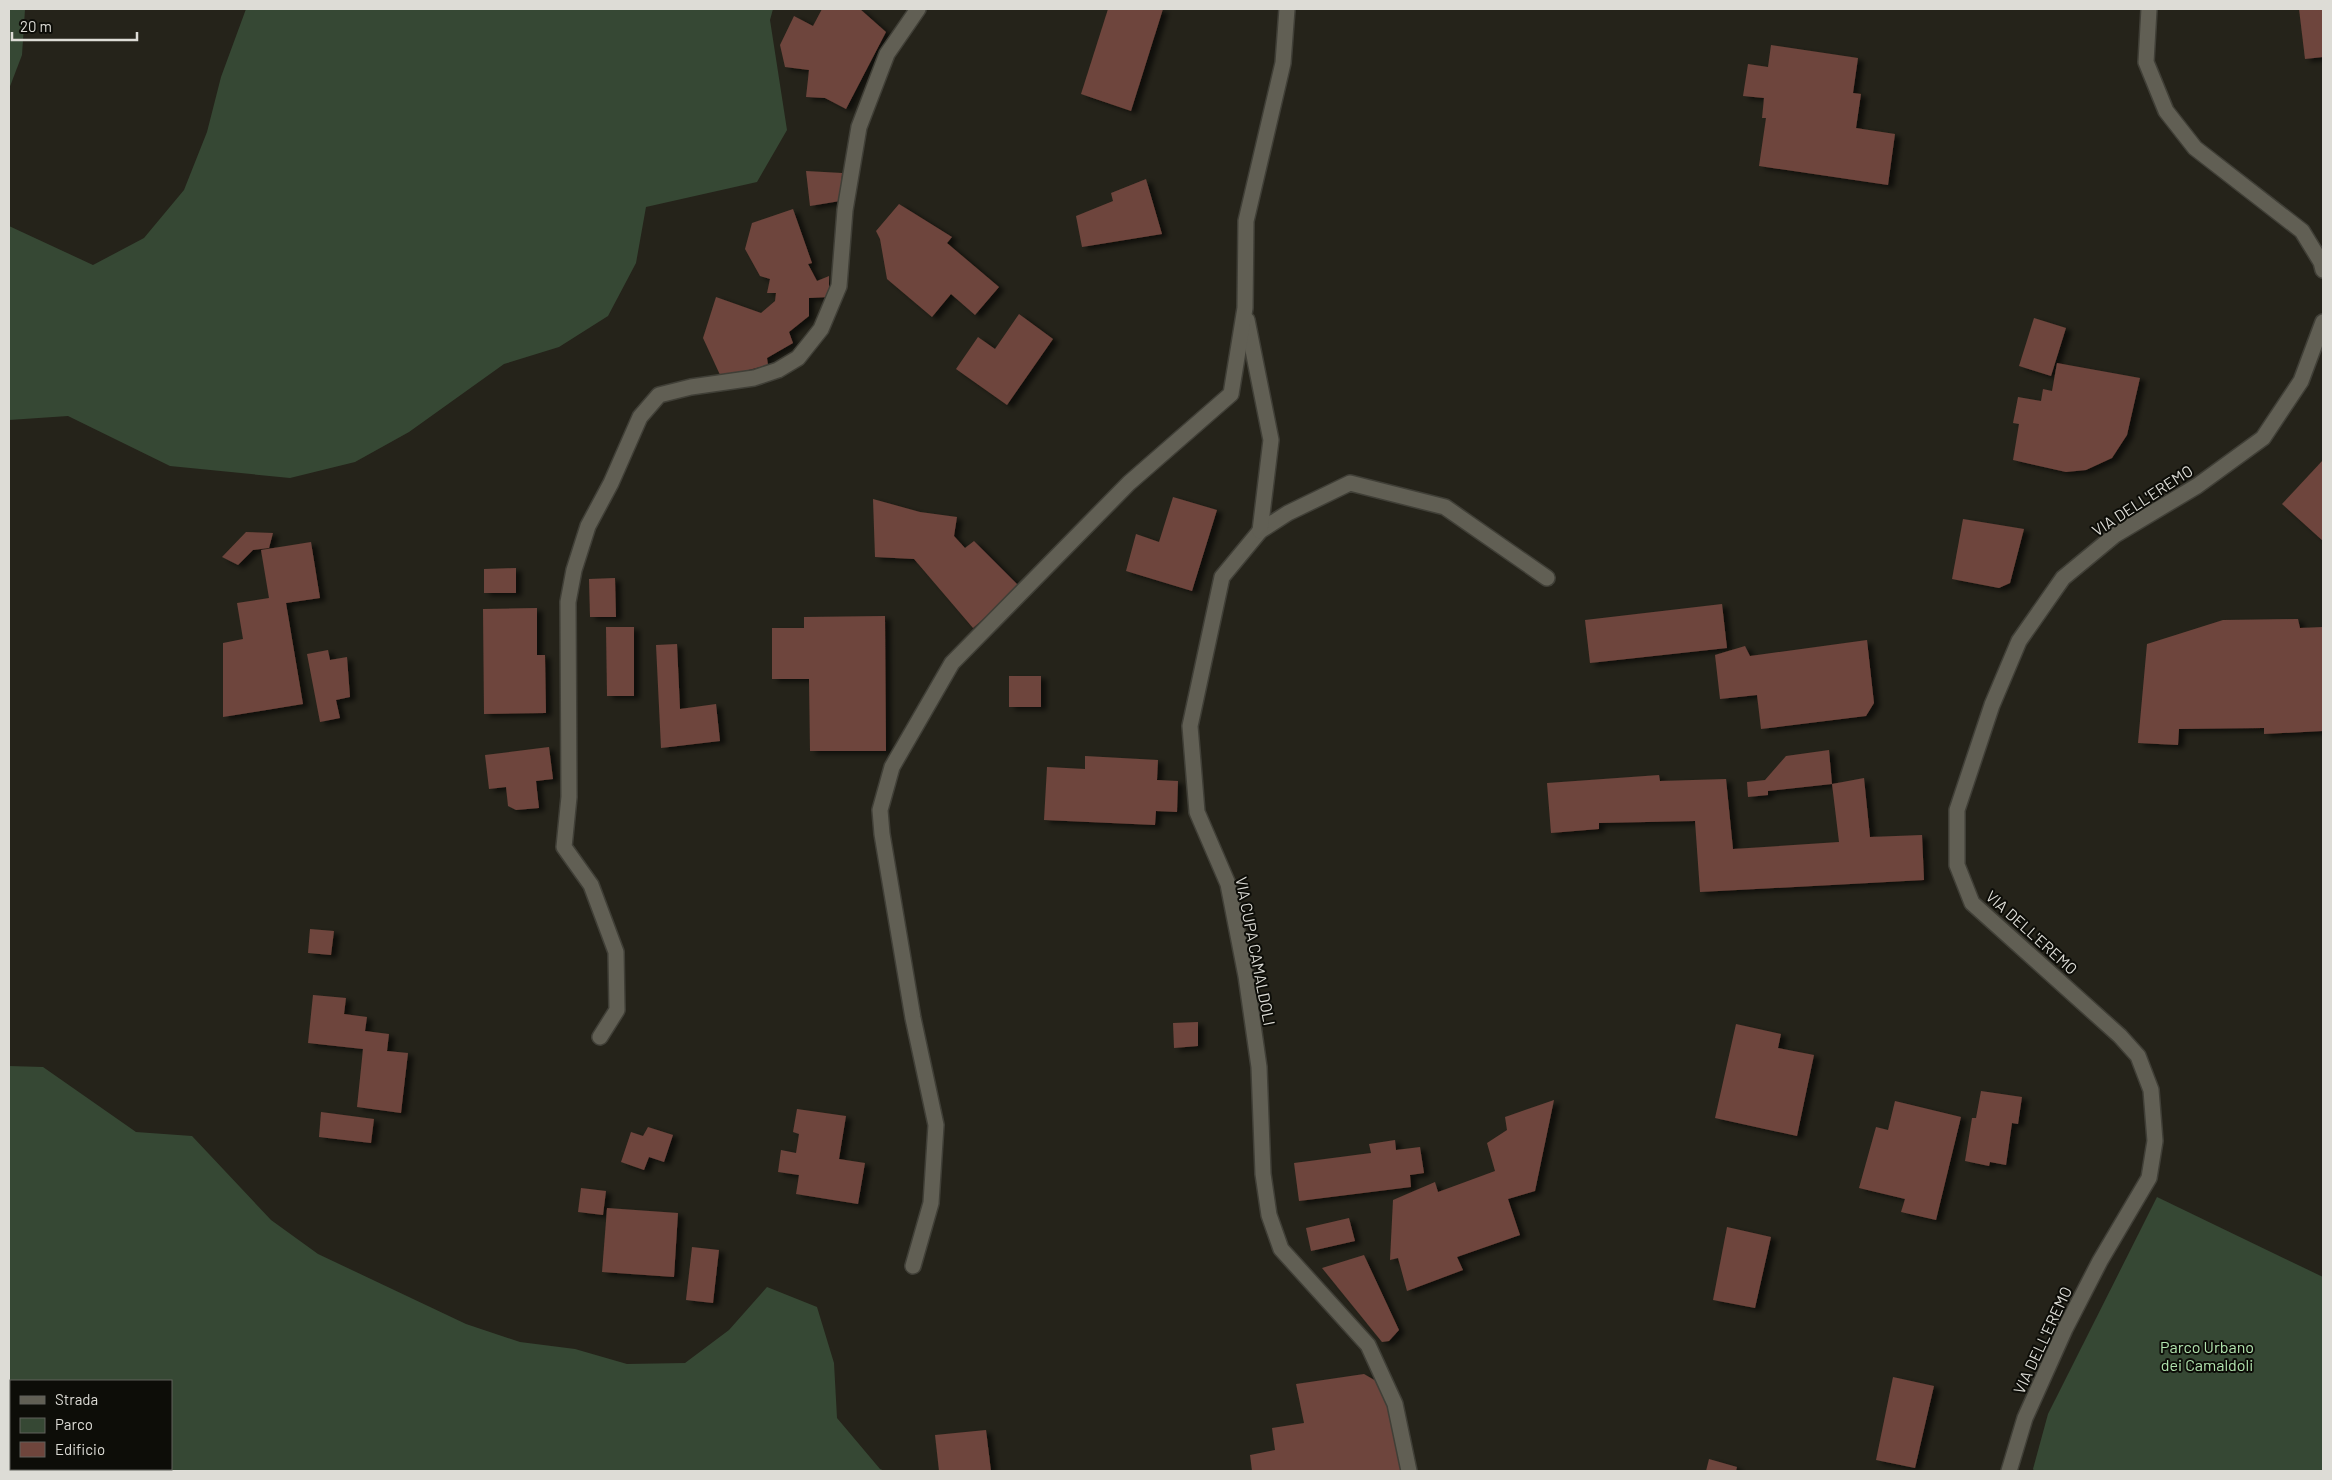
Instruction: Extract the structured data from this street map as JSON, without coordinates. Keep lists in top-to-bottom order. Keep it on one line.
{"streets":{"street":["VIA DELL'EREMO","VIA CUPA CAMALDOLI"]},"parks":["Parco Urbano dei Camaldoli"],"legend":["Strada","Parco","Edificio"],"scale_bar":"20 m"}
